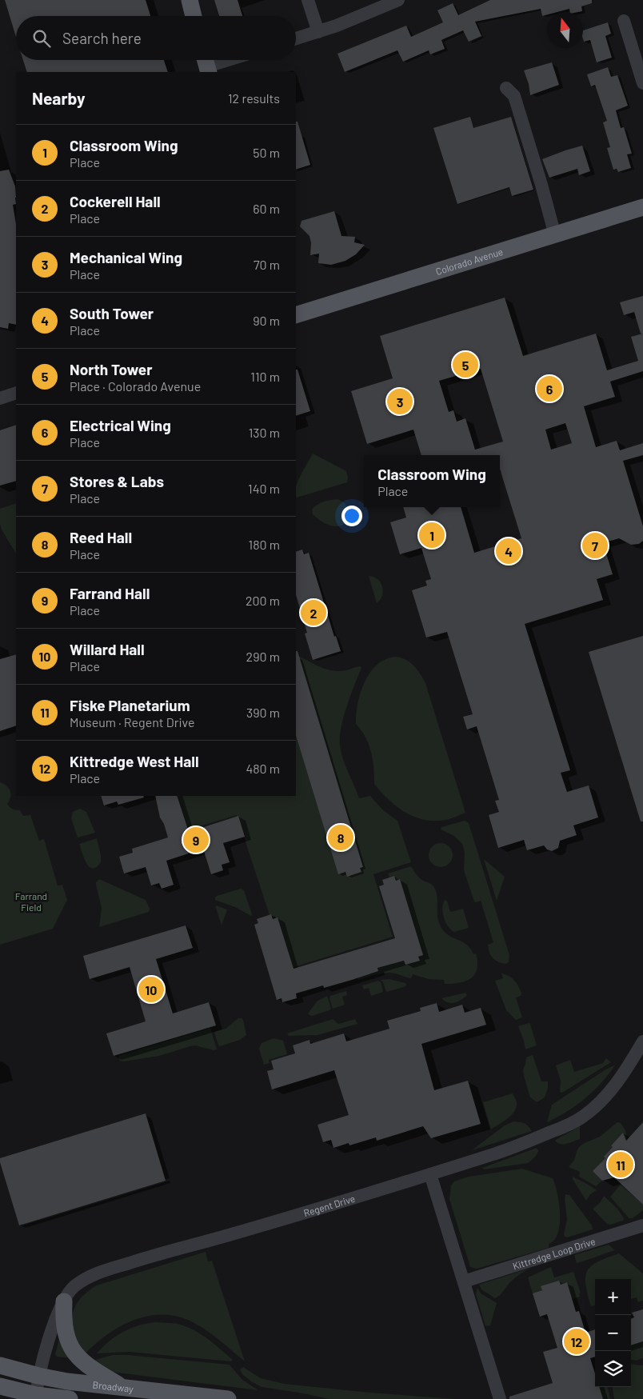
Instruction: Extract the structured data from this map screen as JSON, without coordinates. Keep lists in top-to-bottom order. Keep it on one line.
{"streets":{"main road":["Colorado Avenue","Broadway"],"street":["Regent Drive","Kittredge Loop Drive"]},"crossings":[["Regent Drive","Broadway"]],"parks":["Farrand Field"],"north":"top","page":{"search":"Search here","heading":["Nearby","12 results"],"list":[{"mark":"1","name":"Classroom Wing","note":"Place","value":"50 m"},{"mark":"2","name":"Cockerell Hall","note":"Place","value":"60 m"},{"mark":"3","name":"Mechanical Wing","note":"Place","value":"70 m"},{"mark":"4","name":"South Tower","note":"Place","value":"90 m"},{"mark":"5","name":"North Tower","note":"Place · Colorado Avenue","value":"110 m"},{"mark":"6","name":"Electrical Wing","note":"Place","value":"130 m"},{"mark":"7","name":"Stores & Labs","note":"Place","value":"140 m"},{"mark":"8","name":"Reed Hall","note":"Place","value":"180 m"},{"mark":"9","name":"Farrand Hall","note":"Place","value":"200 m"},{"mark":"10","name":"Willard Hall","note":"Place","value":"290 m"},{"mark":"11","name":"Fiske Planetarium","note":"Museum · Regent Drive","value":"390 m"},{"mark":"12","name":"Kittredge West Hall","note":"Place","value":"480 m"}],"pins":["5","6","3","1","7","4","2","8","9","10","11","12"],"popup":["Classroom Wing","Place"],"map_buttons":["+","−"]}}
